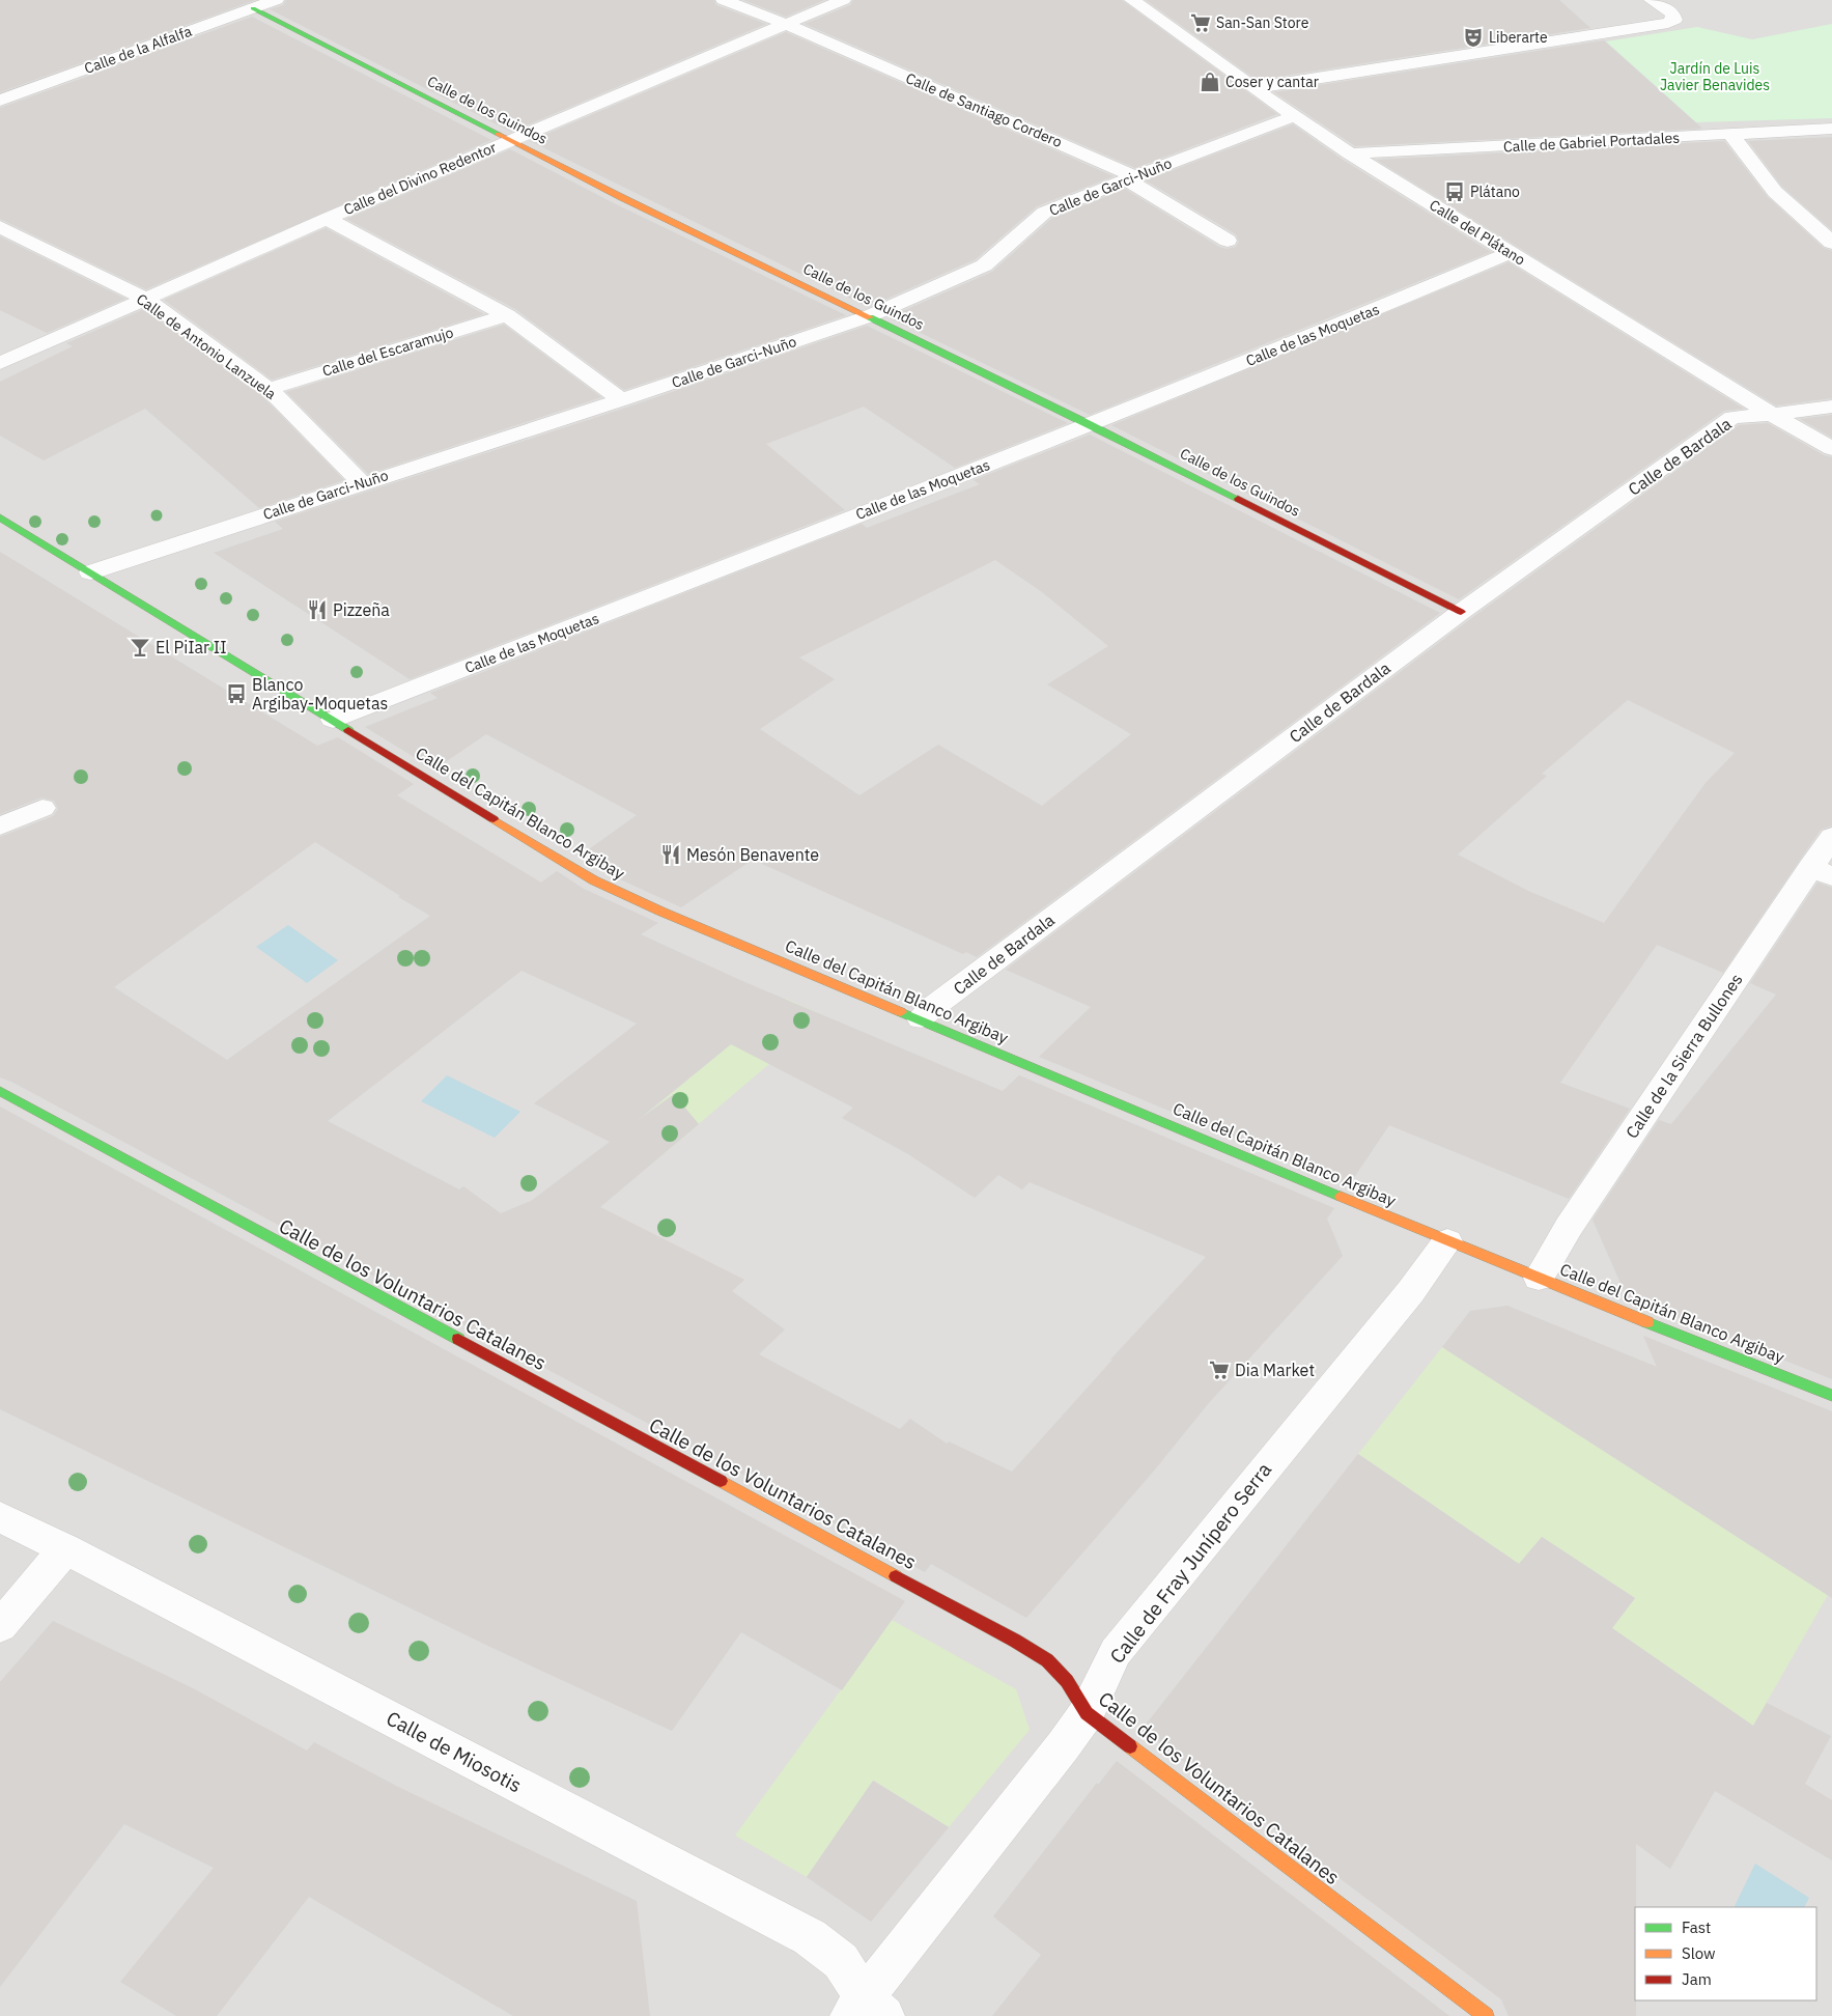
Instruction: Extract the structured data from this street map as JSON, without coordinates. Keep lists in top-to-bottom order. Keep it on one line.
{"streets":{"street":["Calle de la Alfalfa","Calle de los Guindos","Calle de Santiago Cordero","Calle de Gabriel Portadales","Calle del Divino Redentor","Calle de Garci-Nuño","Calle del Plátano","Calle de las Moquetas","Calle de Antonio Lanzuela","Calle del Escaramujo","Calle de Bardala","Calle del Capitán Blanco Argibay","Calle de la Sierra Bullones","Calle de los Voluntarios Catalanes","Calle de Fray Junípero Serra","Calle de Miosotis"]},"crossings":[["Calle de la Alfalfa","Calle de los Guindos"],["Calle de los Guindos","Calle del Divino Redentor"],["Calle de los Guindos","Calle de Garci-Nuño"],["Calle de los Guindos","Calle de las Moquetas"],["Calle de los Guindos","Calle de Bardala"],["Calle de Santiago Cordero","Calle del Divino Redentor"],["Calle de Santiago Cordero","Calle de Garci-Nuño"],["Calle de Gabriel Portadales","Calle del Plátano"],["Calle del Divino Redentor","Calle de Antonio Lanzuela"],["Calle de Garci-Nuño","Calle del Plátano"],["Calle de Garci-Nuño","Calle de Antonio Lanzuela"],["Calle de Garci-Nuño","Calle del Capitán Blanco Argibay"],["Calle del Plátano","Calle de las Moquetas"],["Calle del Plátano","Calle de Bardala"],["Calle de las Moquetas","Calle del Capitán Blanco Argibay"],["Calle de Antonio Lanzuela","Calle del Escaramujo"],["Calle de Bardala","Calle del Capitán Blanco Argibay"],["Calle del Capitán Blanco Argibay","Calle de la Sierra Bullones"],["Calle del Capitán Blanco Argibay","Calle de Fray Junípero Serra"],["Calle de los Voluntarios Catalanes","Calle de Fray Junípero Serra"],["Calle de Fray Junípero Serra","Calle de Miosotis"]],"parks":["Jardín de Luis Javier Benavides"],"places":{"supermarket":["San-San Store","Dia Market"],"theatre":["Liberarte"],"shop":["Coser y cantar"],"bus stop":["Plátano","Blanco Argibay-Moquetas"],"restaurant":["Pizzeña","Mesón Benavente"],"bar":["El PiIar II"]},"legend":["Fast","Slow","Jam"]}
